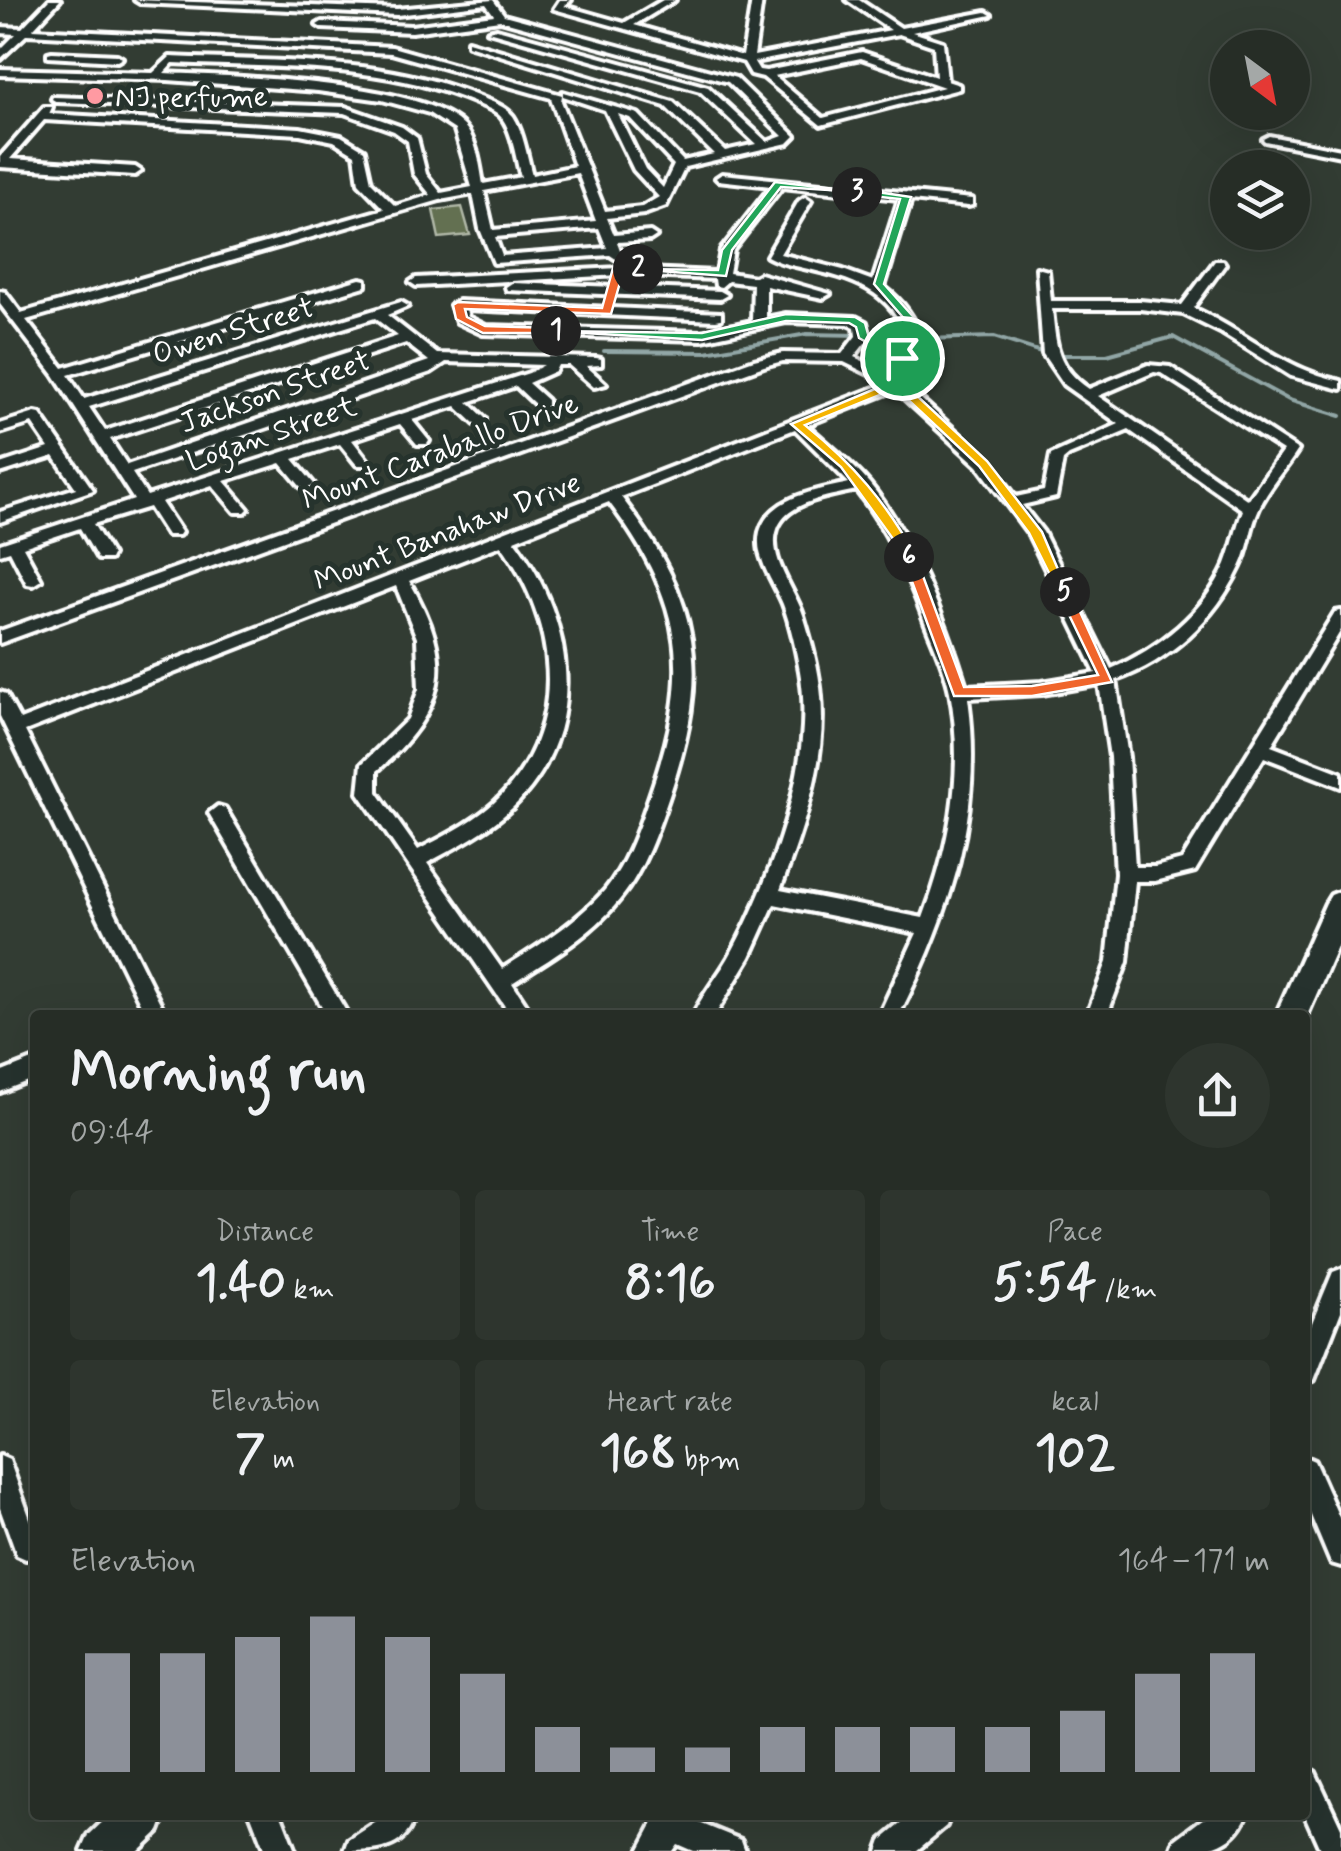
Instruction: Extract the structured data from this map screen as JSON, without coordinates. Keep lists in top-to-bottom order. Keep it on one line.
{"streets":{"street":["Owen Street","Jackson Street","Logan Street","Mount Caraballo Drive","Mount Banahaw Drive"]},"crossings":[["Mount Caraballo Drive","Mount Banahaw Drive"]],"places":["NJ perfume"],"north":"bottom right","page":{"pins":["3","2","1","6","5"],"heading":["Morning run","09:44"],"stats":[["Distance","1.40 km"],["Time","8:16"],["Pace","5:54 /km"],["Elevation","7 m"],["Heart rate","168 bpm"],["kcal","102"]],"chart":["Elevation","164–171 m"]}}
